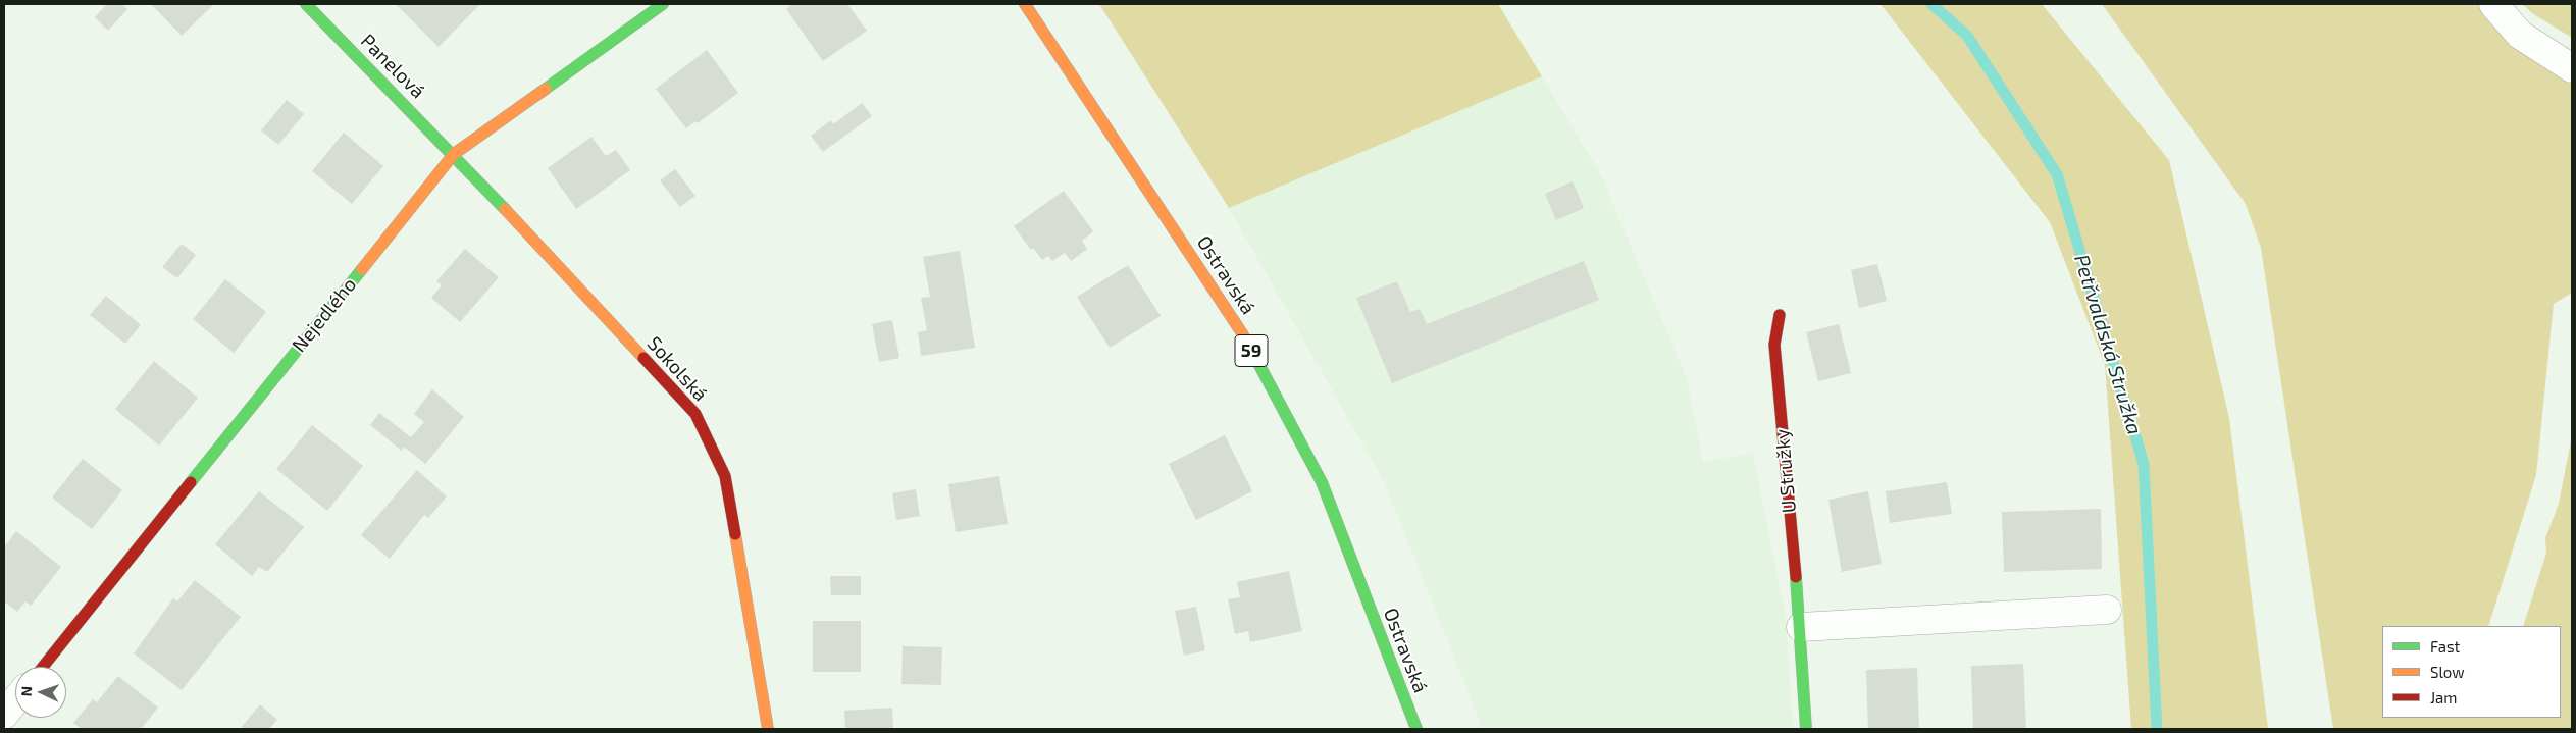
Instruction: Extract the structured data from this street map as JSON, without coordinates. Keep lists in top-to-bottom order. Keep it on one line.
{"streets":{"street":["Panelová","Ostravská","Nejedlého","59","Sokolská","U Stružky"]},"crossings":[["Panelová","Nejedlého"],["Panelová","Sokolská"],["Nejedlého","Sokolská"]],"water":["Petřvaldská Stružka"],"legend":["Fast","Slow","Jam"],"north":"left"}
